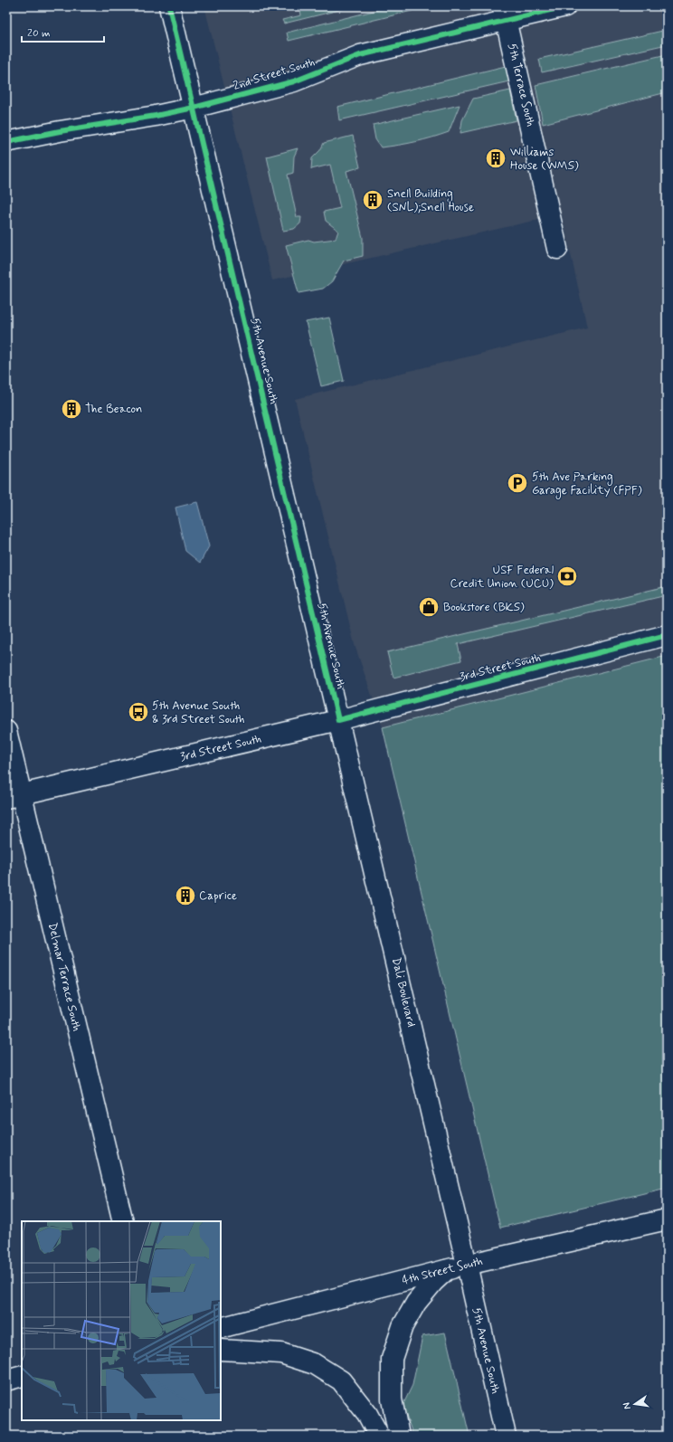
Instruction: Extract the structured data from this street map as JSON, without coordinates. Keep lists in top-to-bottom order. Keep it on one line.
{"streets":{"main road":["2nd Street South","5th Terrace South","5th Avenue South","3rd Street South","Delmar Terrace South","Dali Boulevard","4th Street South"]},"crossings":[["2nd Street South","5th Terrace South"],["2nd Street South","5th Avenue South"],["5th Avenue South","3rd Street South"],["5th Avenue South","Dali Boulevard"],["5th Avenue South","4th Street South"],["3rd Street South","Delmar Terrace South"],["3rd Street South","Dali Boulevard"],["Dali Boulevard","4th Street South"]],"places":{"building":["Williams House (WMS)","Snell Building (SNL);Snell House","The Beacon","Caprice"],"parking":["5th Ave Parking Garage Facility (FPF)"],"bank":["USF Federal Credit Union (UCU)"],"shop":["Bookstore (BKS)"],"bus stop":["5th Avenue South & 3rd Street South"]},"scale_bar":"20 m","north":"left"}
